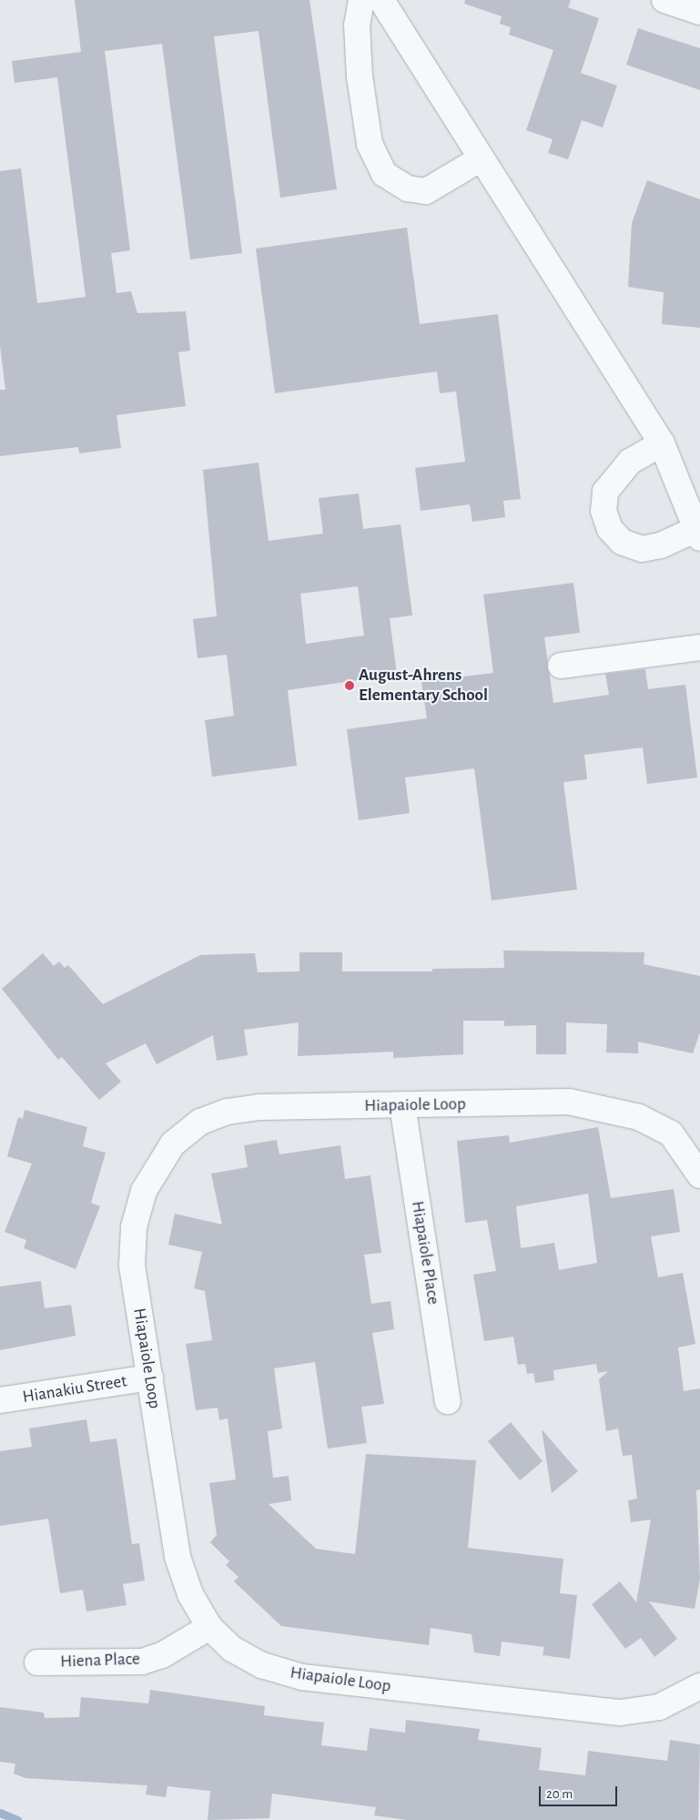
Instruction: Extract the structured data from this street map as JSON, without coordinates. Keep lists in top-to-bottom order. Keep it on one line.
{"streets":{"street":["Hiapaiole Loop","Hiapaiole Place","Hianakiu Street","Hiena Place"]},"crossings":[["Hiapaiole Loop","Hiapaiole Place"],["Hiapaiole Loop","Hianakiu Street"],["Hiapaiole Loop","Hiena Place"]],"places":["August-Ahrens Elementary School"],"scale_bar":"20 m"}
